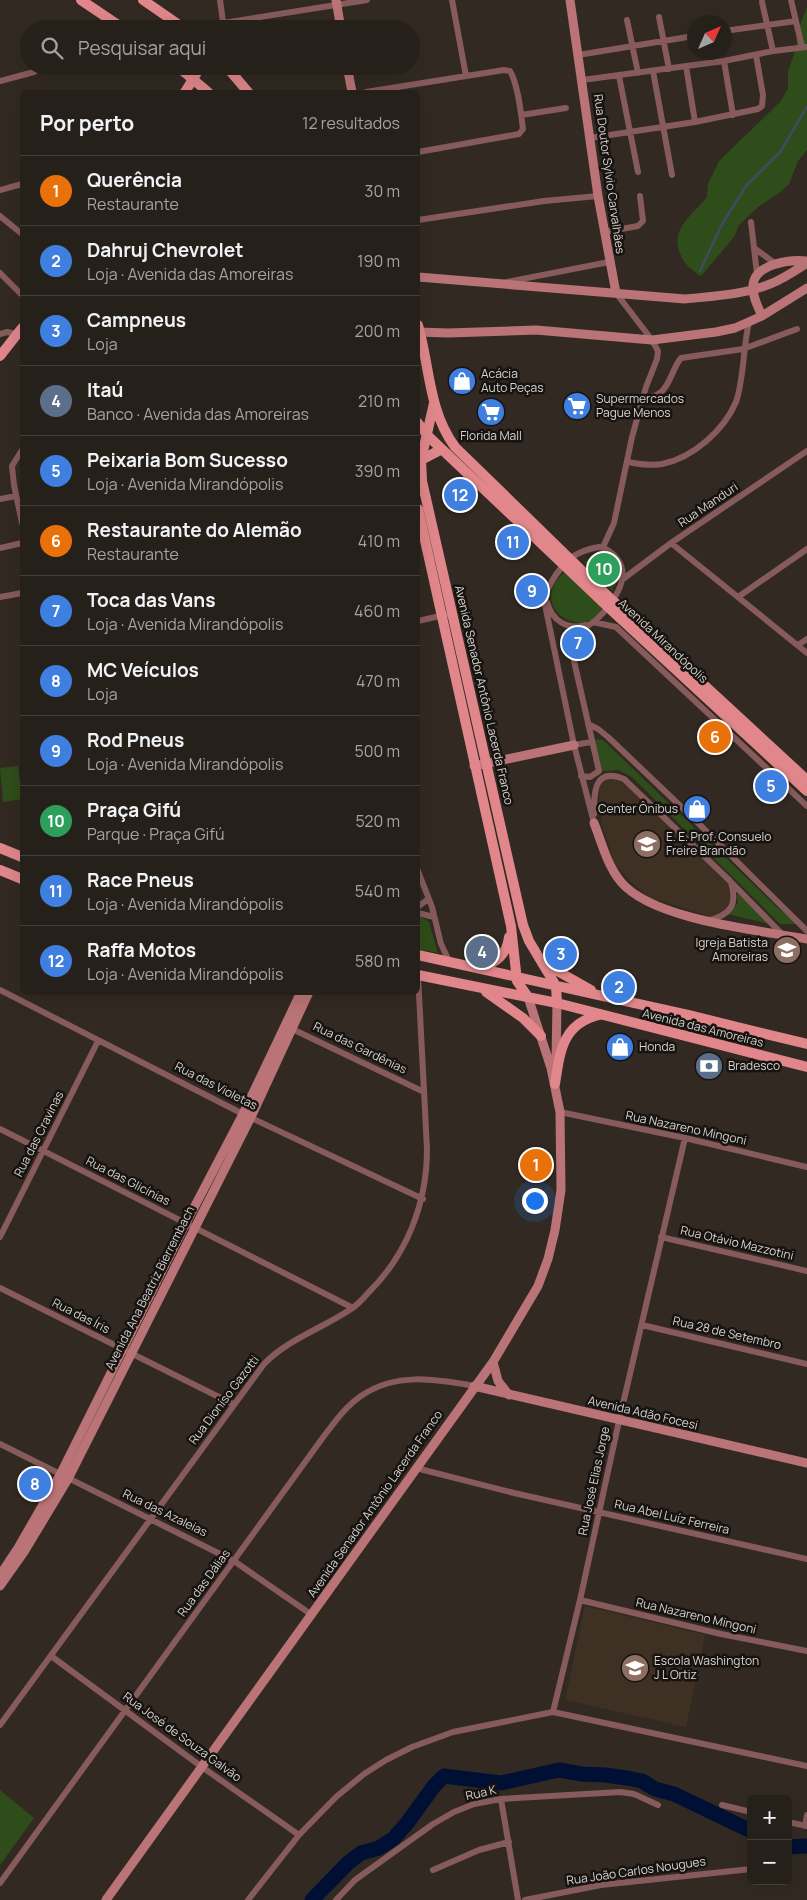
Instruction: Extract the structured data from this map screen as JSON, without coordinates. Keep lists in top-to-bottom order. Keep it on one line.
{"streets":{"main road":["Avenida Mirandópolis","Avenida Senador Antônio Lacerda Franco","Avenida das Amoreiras"],"street":["Rua Doutor Sylvio Carvalhães","Rua Manduri","Rua das Gardênias","Rua das Violetas","Rua Nazareno Mingoni","Rua das Cravinas","Rua das Glicínias","Rua Otávio Mazzotini","Avenida Ana Beatriz Bierrembach","Rua das Íris","Rua 28 de Setembro","Rua Dioníso Gazotti","Avenida Adão Focesi","Rua José Elias Jorge","Rua das Azaleias","Rua Abel Luíz Ferreira","Rua das Dálias","Rua José de Souza Galvão","Rua K","Rua João Carlos Nougues"]},"crossings":[["Avenida Mirandópolis","Avenida Senador Antônio Lacerda Franco"],["Avenida Senador Antônio Lacerda Franco","Avenida das Amoreiras"],["Avenida Senador Antônio Lacerda Franco","Rua Nazareno Mingoni"],["Avenida Senador Antônio Lacerda Franco","Avenida Adão Focesi"],["Avenida Senador Antônio Lacerda Franco","Rua das Azaleias"],["Avenida Senador Antônio Lacerda Franco","Rua Abel Luíz Ferreira"],["Avenida Senador Antônio Lacerda Franco","Rua das Dálias"],["Avenida Senador Antônio Lacerda Franco","Rua José de Souza Galvão"],["Rua das Gardênias","Avenida Ana Beatriz Bierrembach"],["Rua das Gardênias","Rua Dioníso Gazotti"],["Rua das Violetas","Rua das Cravinas"],["Rua das Violetas","Avenida Ana Beatriz Bierrembach"],["Rua das Violetas","Rua Dioníso Gazotti"],["Rua Nazareno Mingoni","Rua José Elias Jorge"],["Rua das Cravinas","Rua das Glicínias"],["Rua das Glicínias","Avenida Ana Beatriz Bierrembach"],["Rua das Glicínias","Rua Dioníso Gazotti"],["Rua Otávio Mazzotini","Rua José Elias Jorge"],["Avenida Ana Beatriz Bierrembach","Rua das Íris"],["Avenida Ana Beatriz Bierrembach","Rua das Azaleias"],["Rua das Íris","Rua Dioníso Gazotti"],["Rua 28 de Setembro","Rua José Elias Jorge"],["Rua Dioníso Gazotti","Rua das Azaleias"],["Rua Dioníso Gazotti","Rua José de Souza Galvão"],["Avenida Adão Focesi","Rua José Elias Jorge"],["Avenida Adão Focesi","Rua das Dálias"],["Rua José Elias Jorge","Rua Abel Luíz Ferreira"],["Rua das Azaleias","Rua das Dálias"],["Rua das Dálias","Rua José de Souza Galvão"]],"places":{"shop":["Acácia Auto Peças","Center Ônibus","Honda"],"supermarket":["Supermercados Pague Menos","Florida Mall"],"school or university":["E. E. Prof. Consuelo Freire Brandão","Igreja Batista Amoreiras","Escola Washington J L Ortiz"],"bank":["Bradesco"]},"north":"top right","page":{"search":"Pesquisar aqui","heading":["Por perto","12 resultados"],"list":[{"mark":"1","name":"Querência","note":"Restaurante","value":"30 m"},{"mark":"2","name":"Dahruj Chevrolet","note":"Loja · Avenida das Amoreiras","value":"190 m"},{"mark":"3","name":"Campneus","note":"Loja","value":"200 m"},{"mark":"4","name":"Itaú","note":"Banco · Avenida das Amoreiras","value":"210 m"},{"mark":"5","name":"Peixaria Bom Sucesso","note":"Loja · Avenida Mirandópolis","value":"390 m"},{"mark":"6","name":"Restaurante do Alemão","note":"Restaurante","value":"410 m"},{"mark":"7","name":"Toca das Vans","note":"Loja · Avenida Mirandópolis","value":"460 m"},{"mark":"8","name":"MC Veículos","note":"Loja","value":"470 m"},{"mark":"9","name":"Rod Pneus","note":"Loja · Avenida Mirandópolis","value":"500 m"},{"mark":"10","name":"Praça Gifú","note":"Parque · Praça Gifú","value":"520 m"},{"mark":"11","name":"Race Pneus","note":"Loja · Avenida Mirandópolis","value":"540 m"},{"mark":"12","name":"Raffa Motos","note":"Loja · Avenida Mirandópolis","value":"580 m"}],"pins":["12","11","10","9","7","6","5","4","3","2","1","8"],"map_buttons":["+","−"]}}
